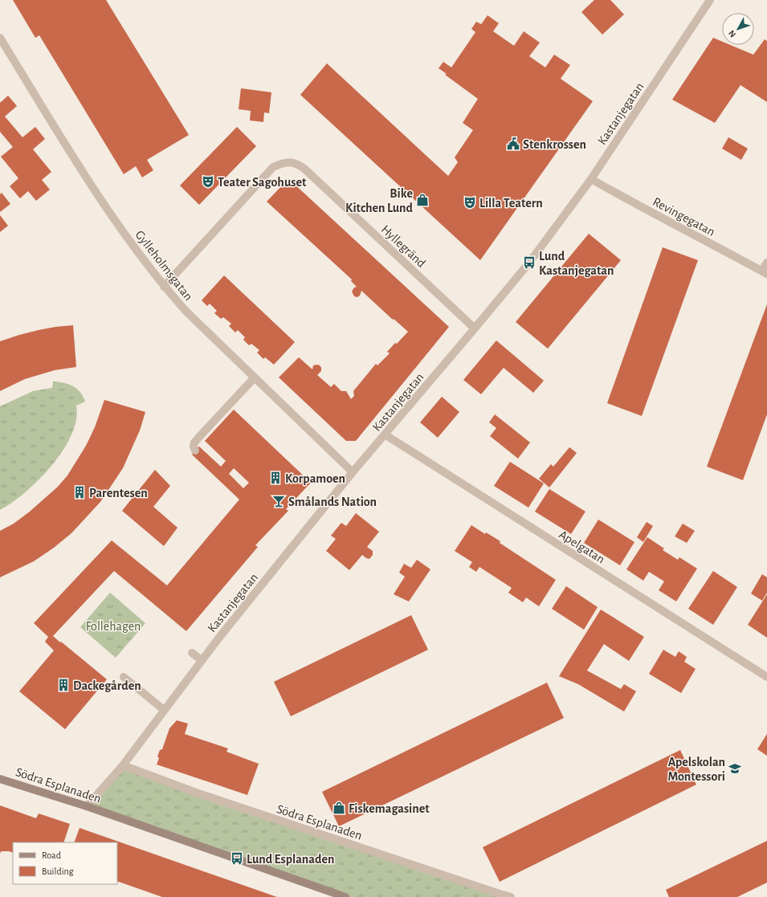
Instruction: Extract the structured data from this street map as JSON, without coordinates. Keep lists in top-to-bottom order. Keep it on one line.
{"streets":{"street":["Kastanjegatan","Revingegatan","Hyllegränd","Gylleholmsgatan","Apelgatan","Södra Esplanaden"]},"crossings":[["Kastanjegatan","Revingegatan"],["Kastanjegatan","Hyllegränd"],["Kastanjegatan","Gylleholmsgatan"],["Kastanjegatan","Apelgatan"],["Kastanjegatan","Södra Esplanaden"],["Hyllegränd","Gylleholmsgatan"]],"parks":["Follehagen"],"places":{"public building":["Stenkrossen"],"theatre":["Teater Sagohuset","Lilla Teatern"],"shop":["Bike Kitchen Lund","Fiskemagasinet"],"bus stop":["Lund Kastanjegatan","Lund Esplanaden"],"building":["Korpamoen","Parentesen","Dackegården"],"bar":["Smålands Nation"],"school or university":["Apelskolan Montessori"]},"legend":["Road","Building"],"north":"bottom left"}
